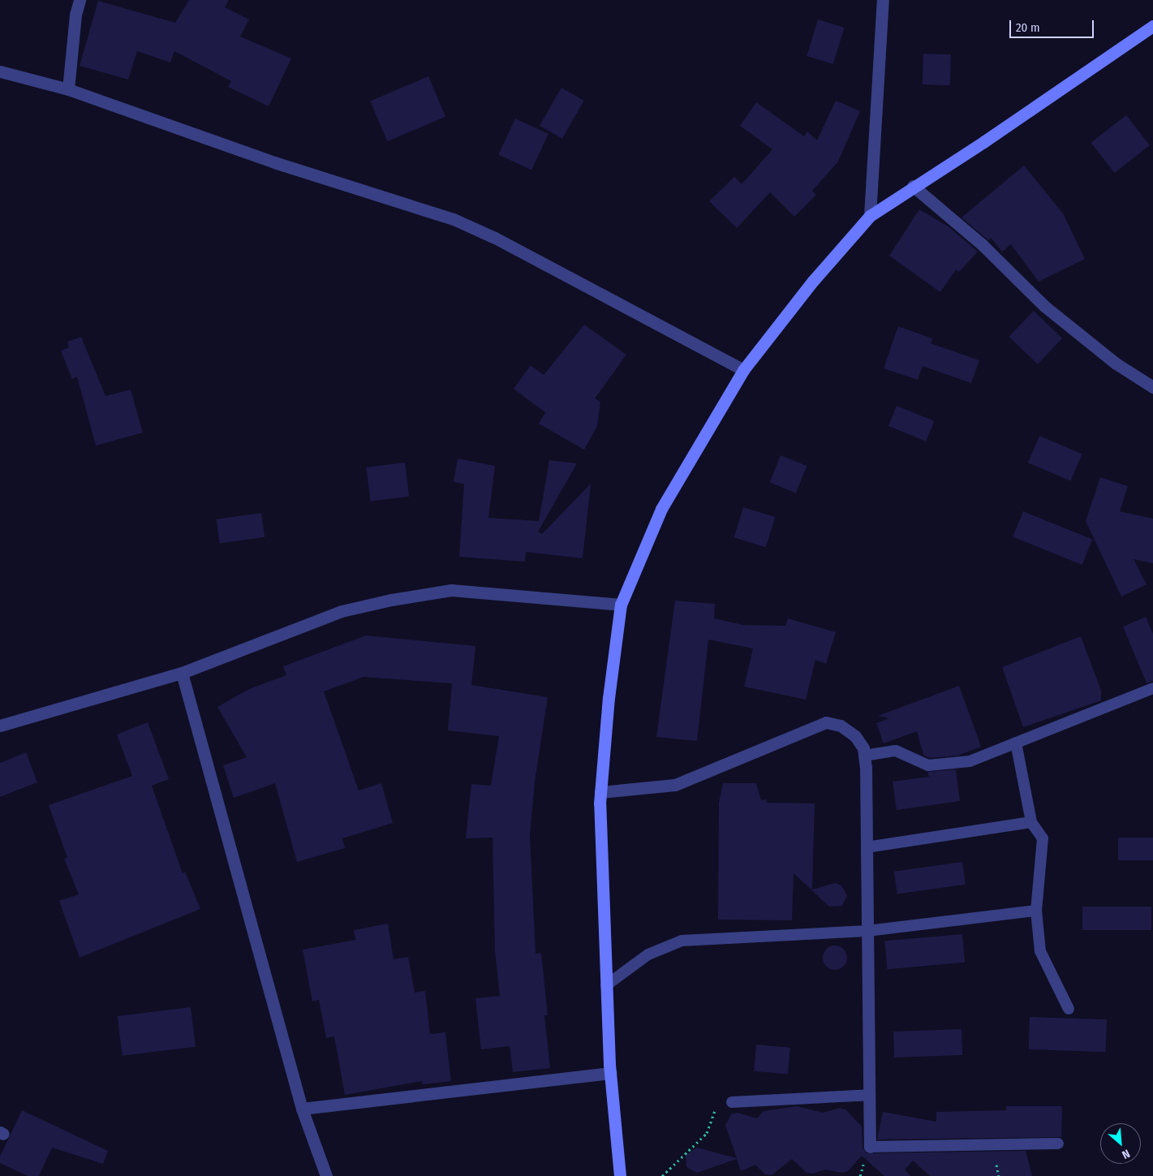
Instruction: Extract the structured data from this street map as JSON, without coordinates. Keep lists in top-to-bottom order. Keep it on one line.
{"scale_bar":"20 m","north":"bottom right"}
